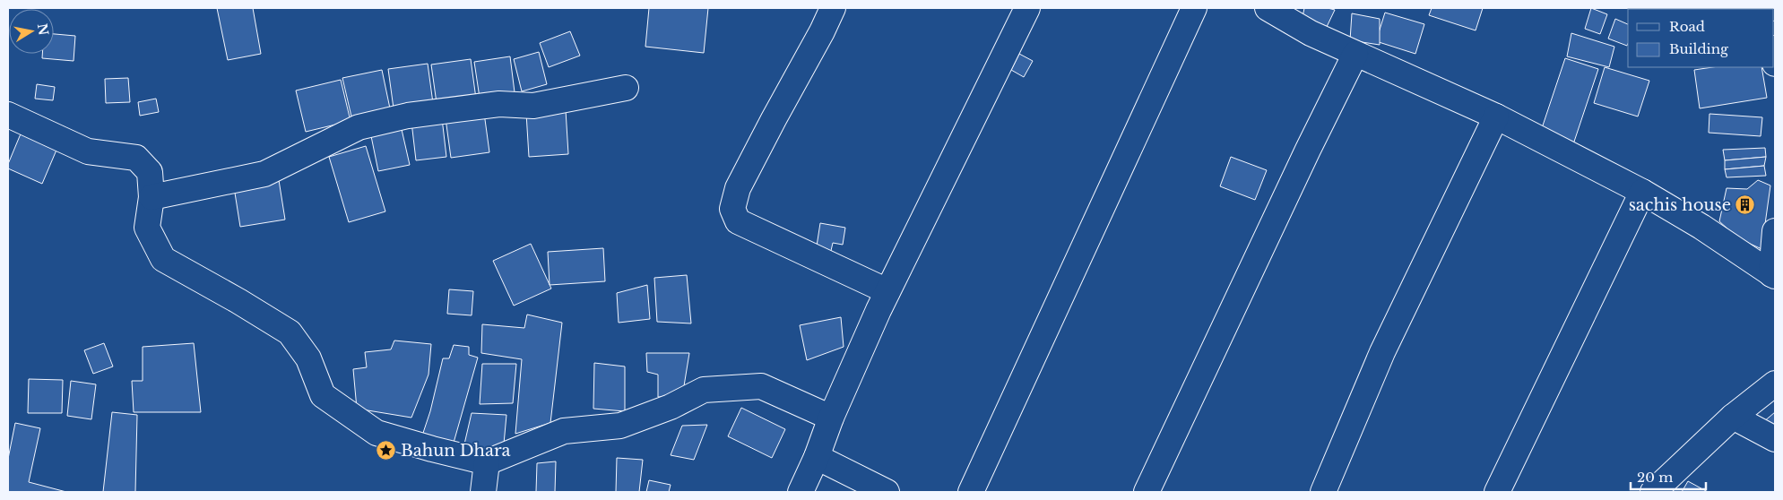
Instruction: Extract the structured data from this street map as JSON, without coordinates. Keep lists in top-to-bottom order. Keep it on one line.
{"places":{"building":["sachis house"],"place":["Bahun Dhara"]},"legend":["Road","Building"],"scale_bar":"20 m","north":"right"}
